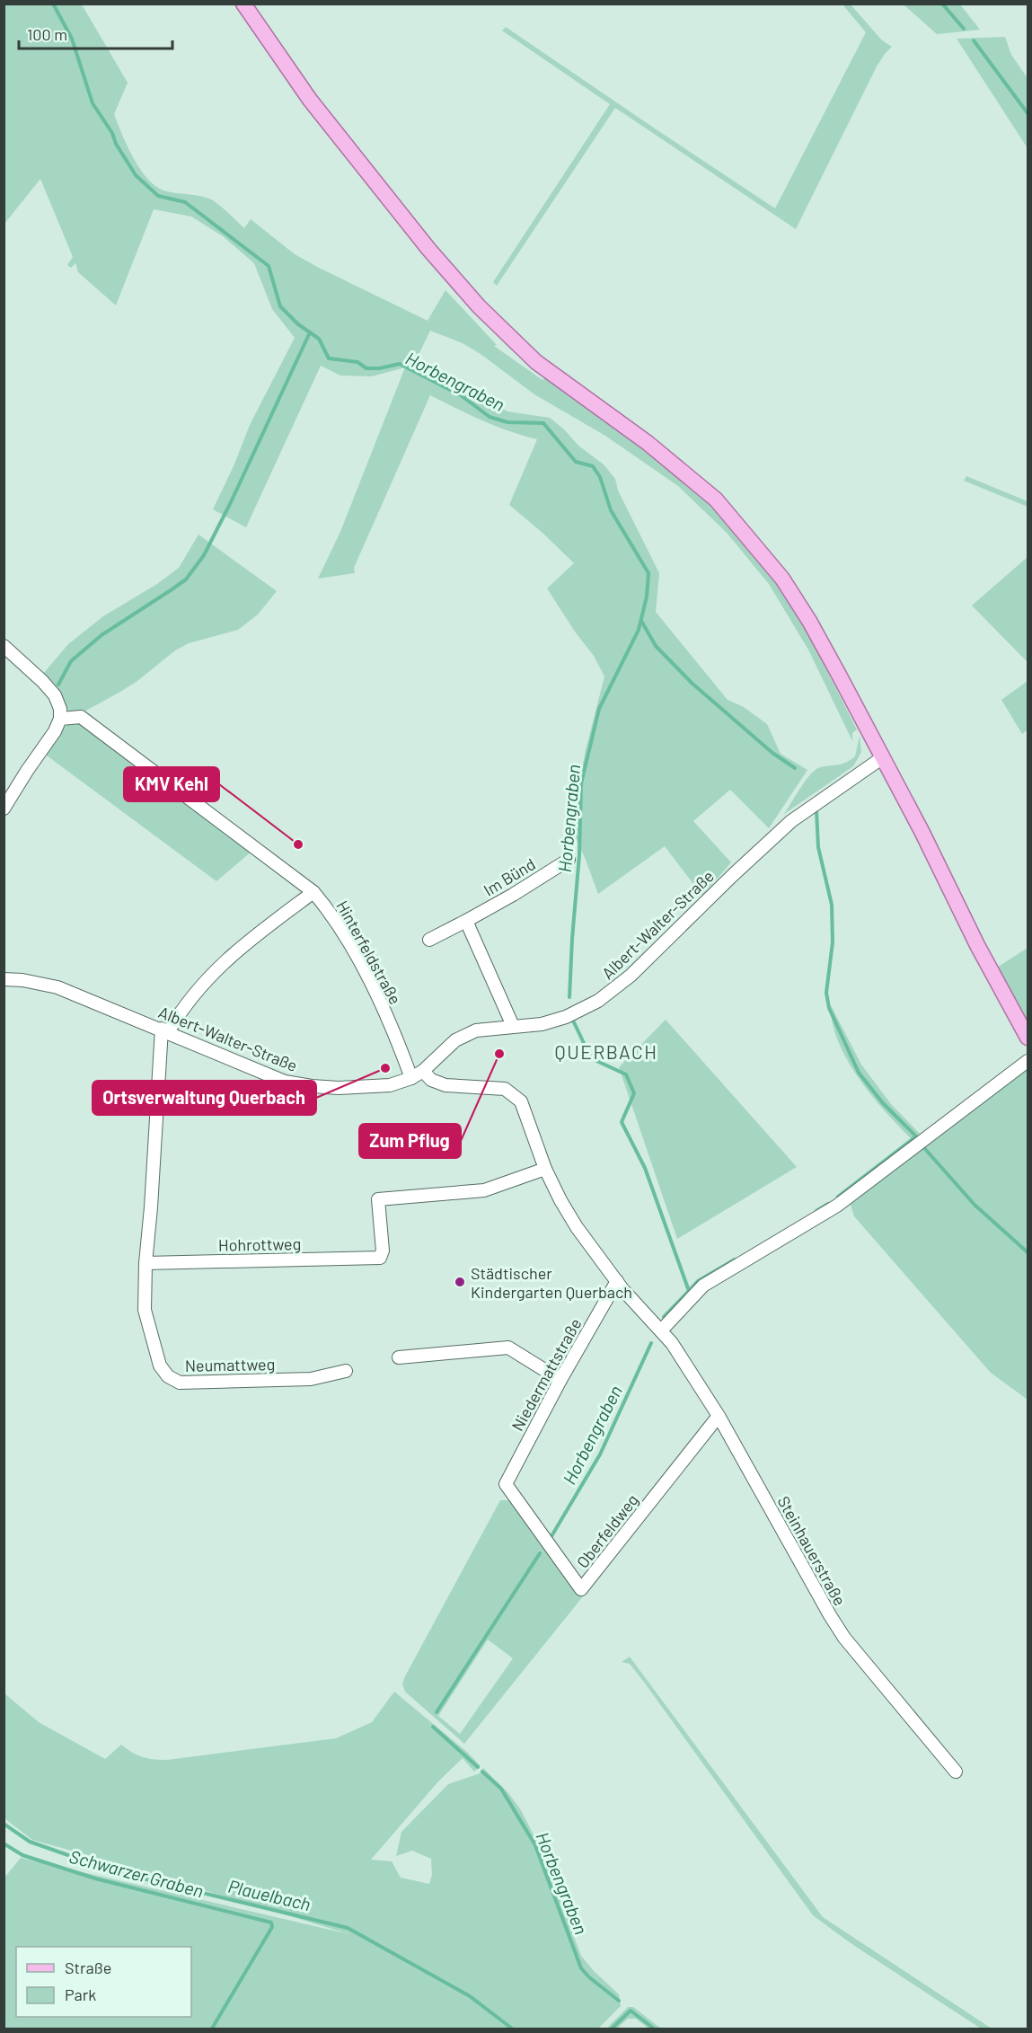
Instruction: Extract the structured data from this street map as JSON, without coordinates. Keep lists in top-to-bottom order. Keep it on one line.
{"streets":{"street":["Im Bünd","Albert-Walter-Straße","Hinterfeldstraße","Hohrottweg","Neumattweg","Niedermattstraße","Oberfeldweg","Steinhauerstraße"]},"crossings":[["Albert-Walter-Straße","Hinterfeldstraße"],["Albert-Walter-Straße","Steinhauerstraße"],["Hohrottweg","Neumattweg"],["Hohrottweg","Steinhauerstraße"],["Niedermattstraße","Oberfeldweg"],["Niedermattstraße","Steinhauerstraße"],["Oberfeldweg","Steinhauerstraße"]],"districts":["QUERBACH"],"water":["Horbengraben","Schwarzer Graben","Plauelbach"],"places":["KMV Kehl","Zum Pflug","Ortsverwaltung Querbach","Städtischer Kindergarten Querbach"],"legend":["Straße","Park"],"scale_bar":"100 m"}
